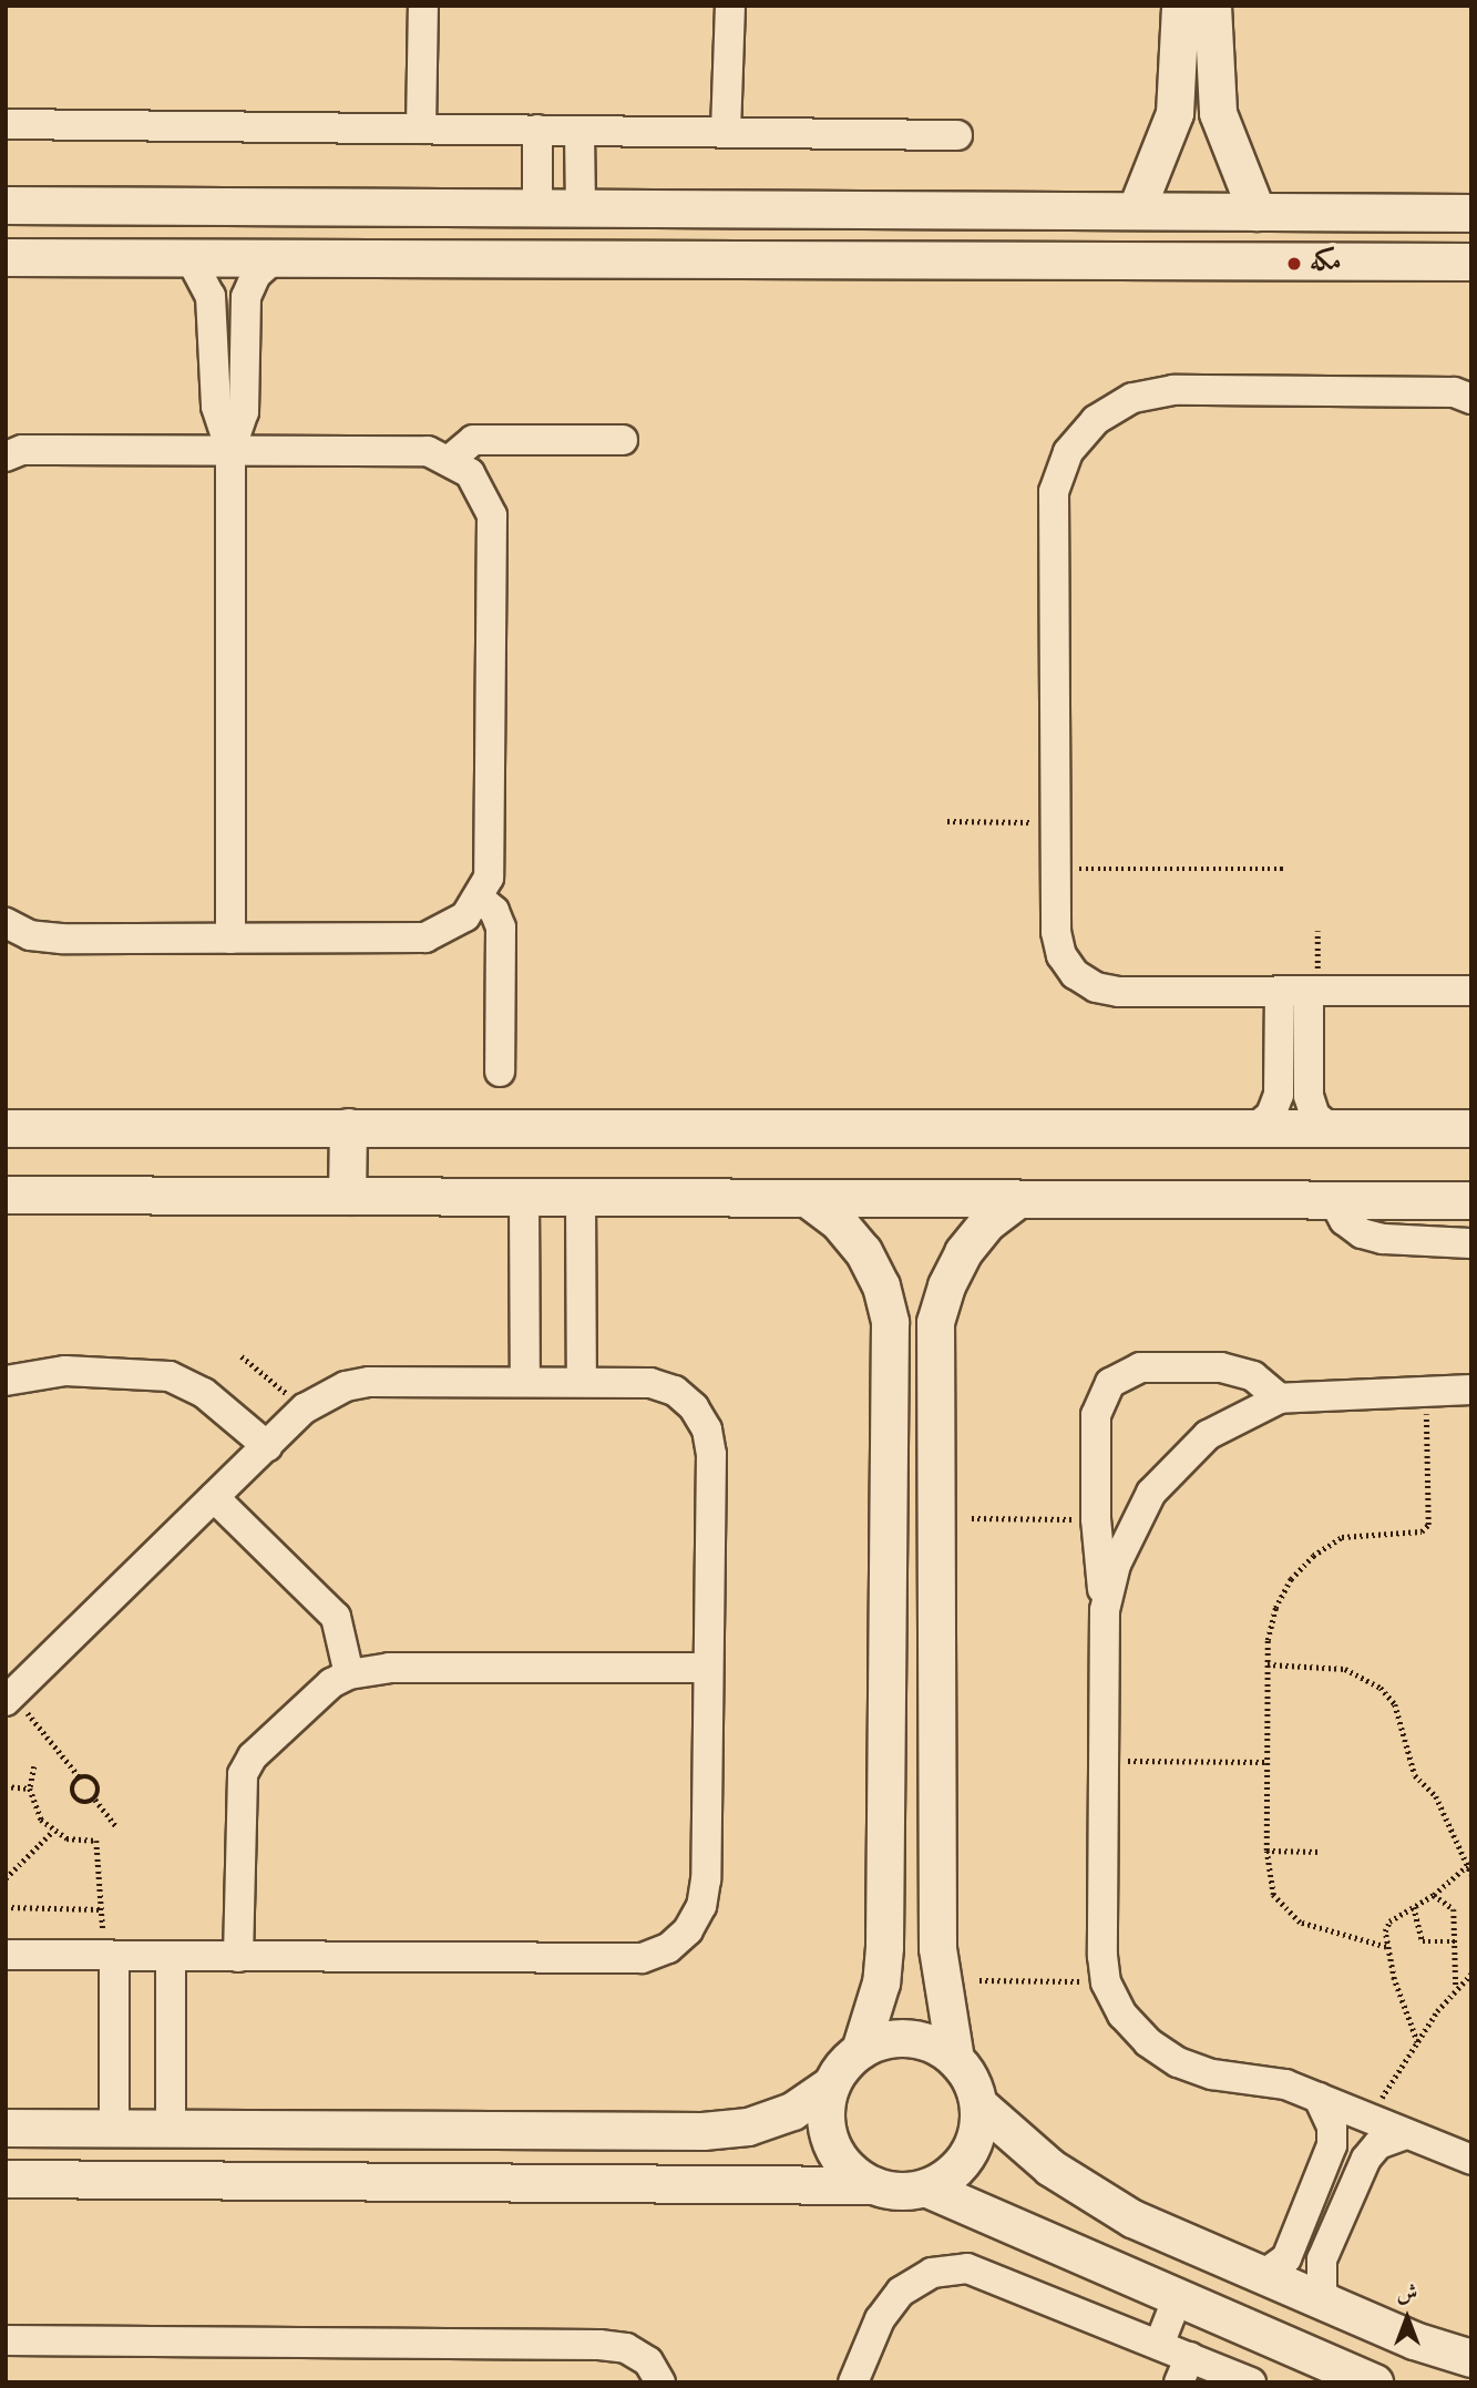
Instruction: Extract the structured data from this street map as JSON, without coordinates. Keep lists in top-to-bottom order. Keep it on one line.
{"places":["مكه"],"north":"top"}
